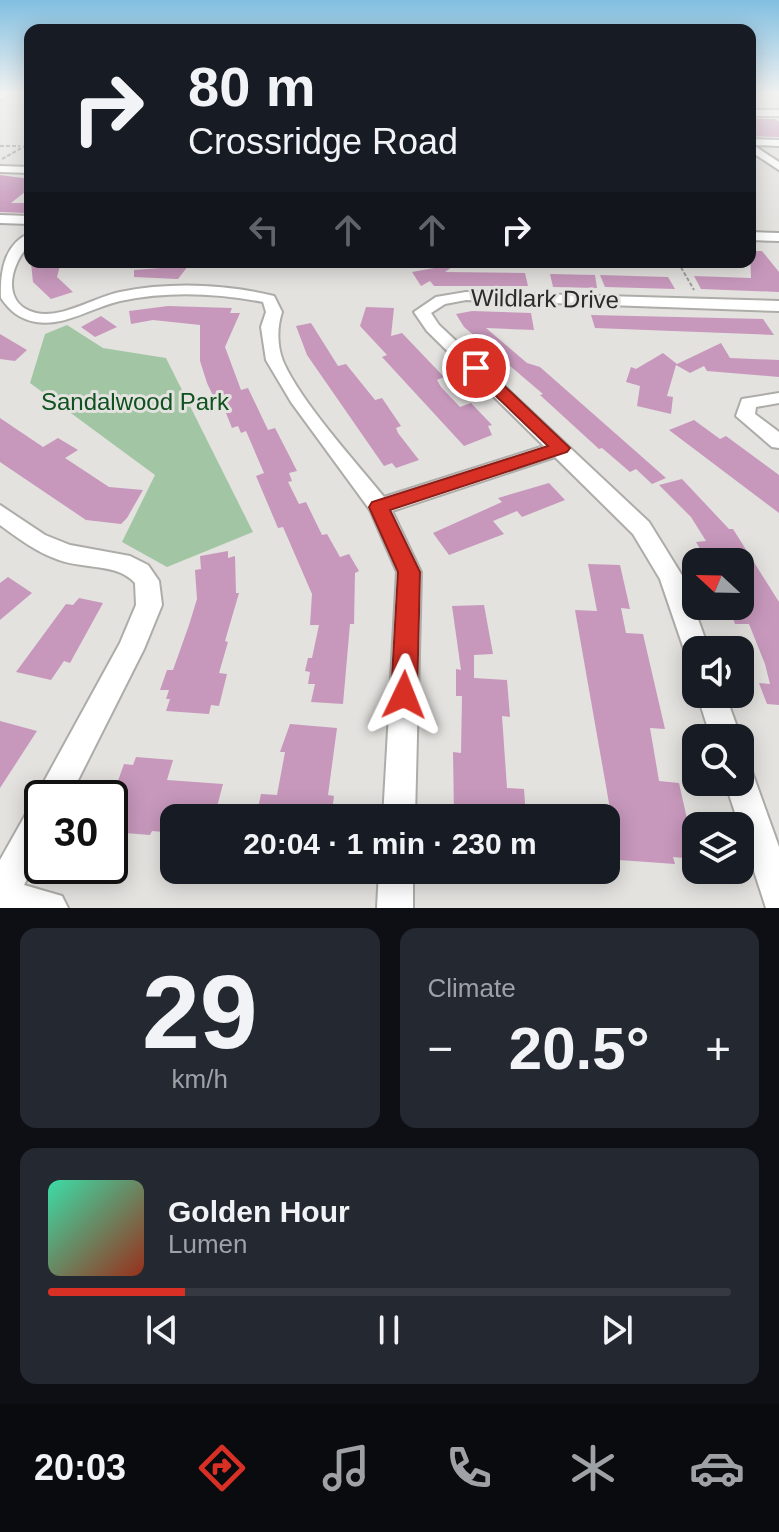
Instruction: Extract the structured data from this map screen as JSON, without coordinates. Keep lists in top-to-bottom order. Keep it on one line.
{"streets":{"street":["Wildlark Drive"]},"parks":["Sandalwood Park"],"north":"left","page":{"turn":["80 m","Crossridge Road"],"limit":"30","trip":"20:04 · 1 min · 230 m","tile":[["29","km/h"],"Climate"],"heat":["−","20.5°","+"],"song":["Golden Hour","Lumen"],"tabs":"20:03"}}
